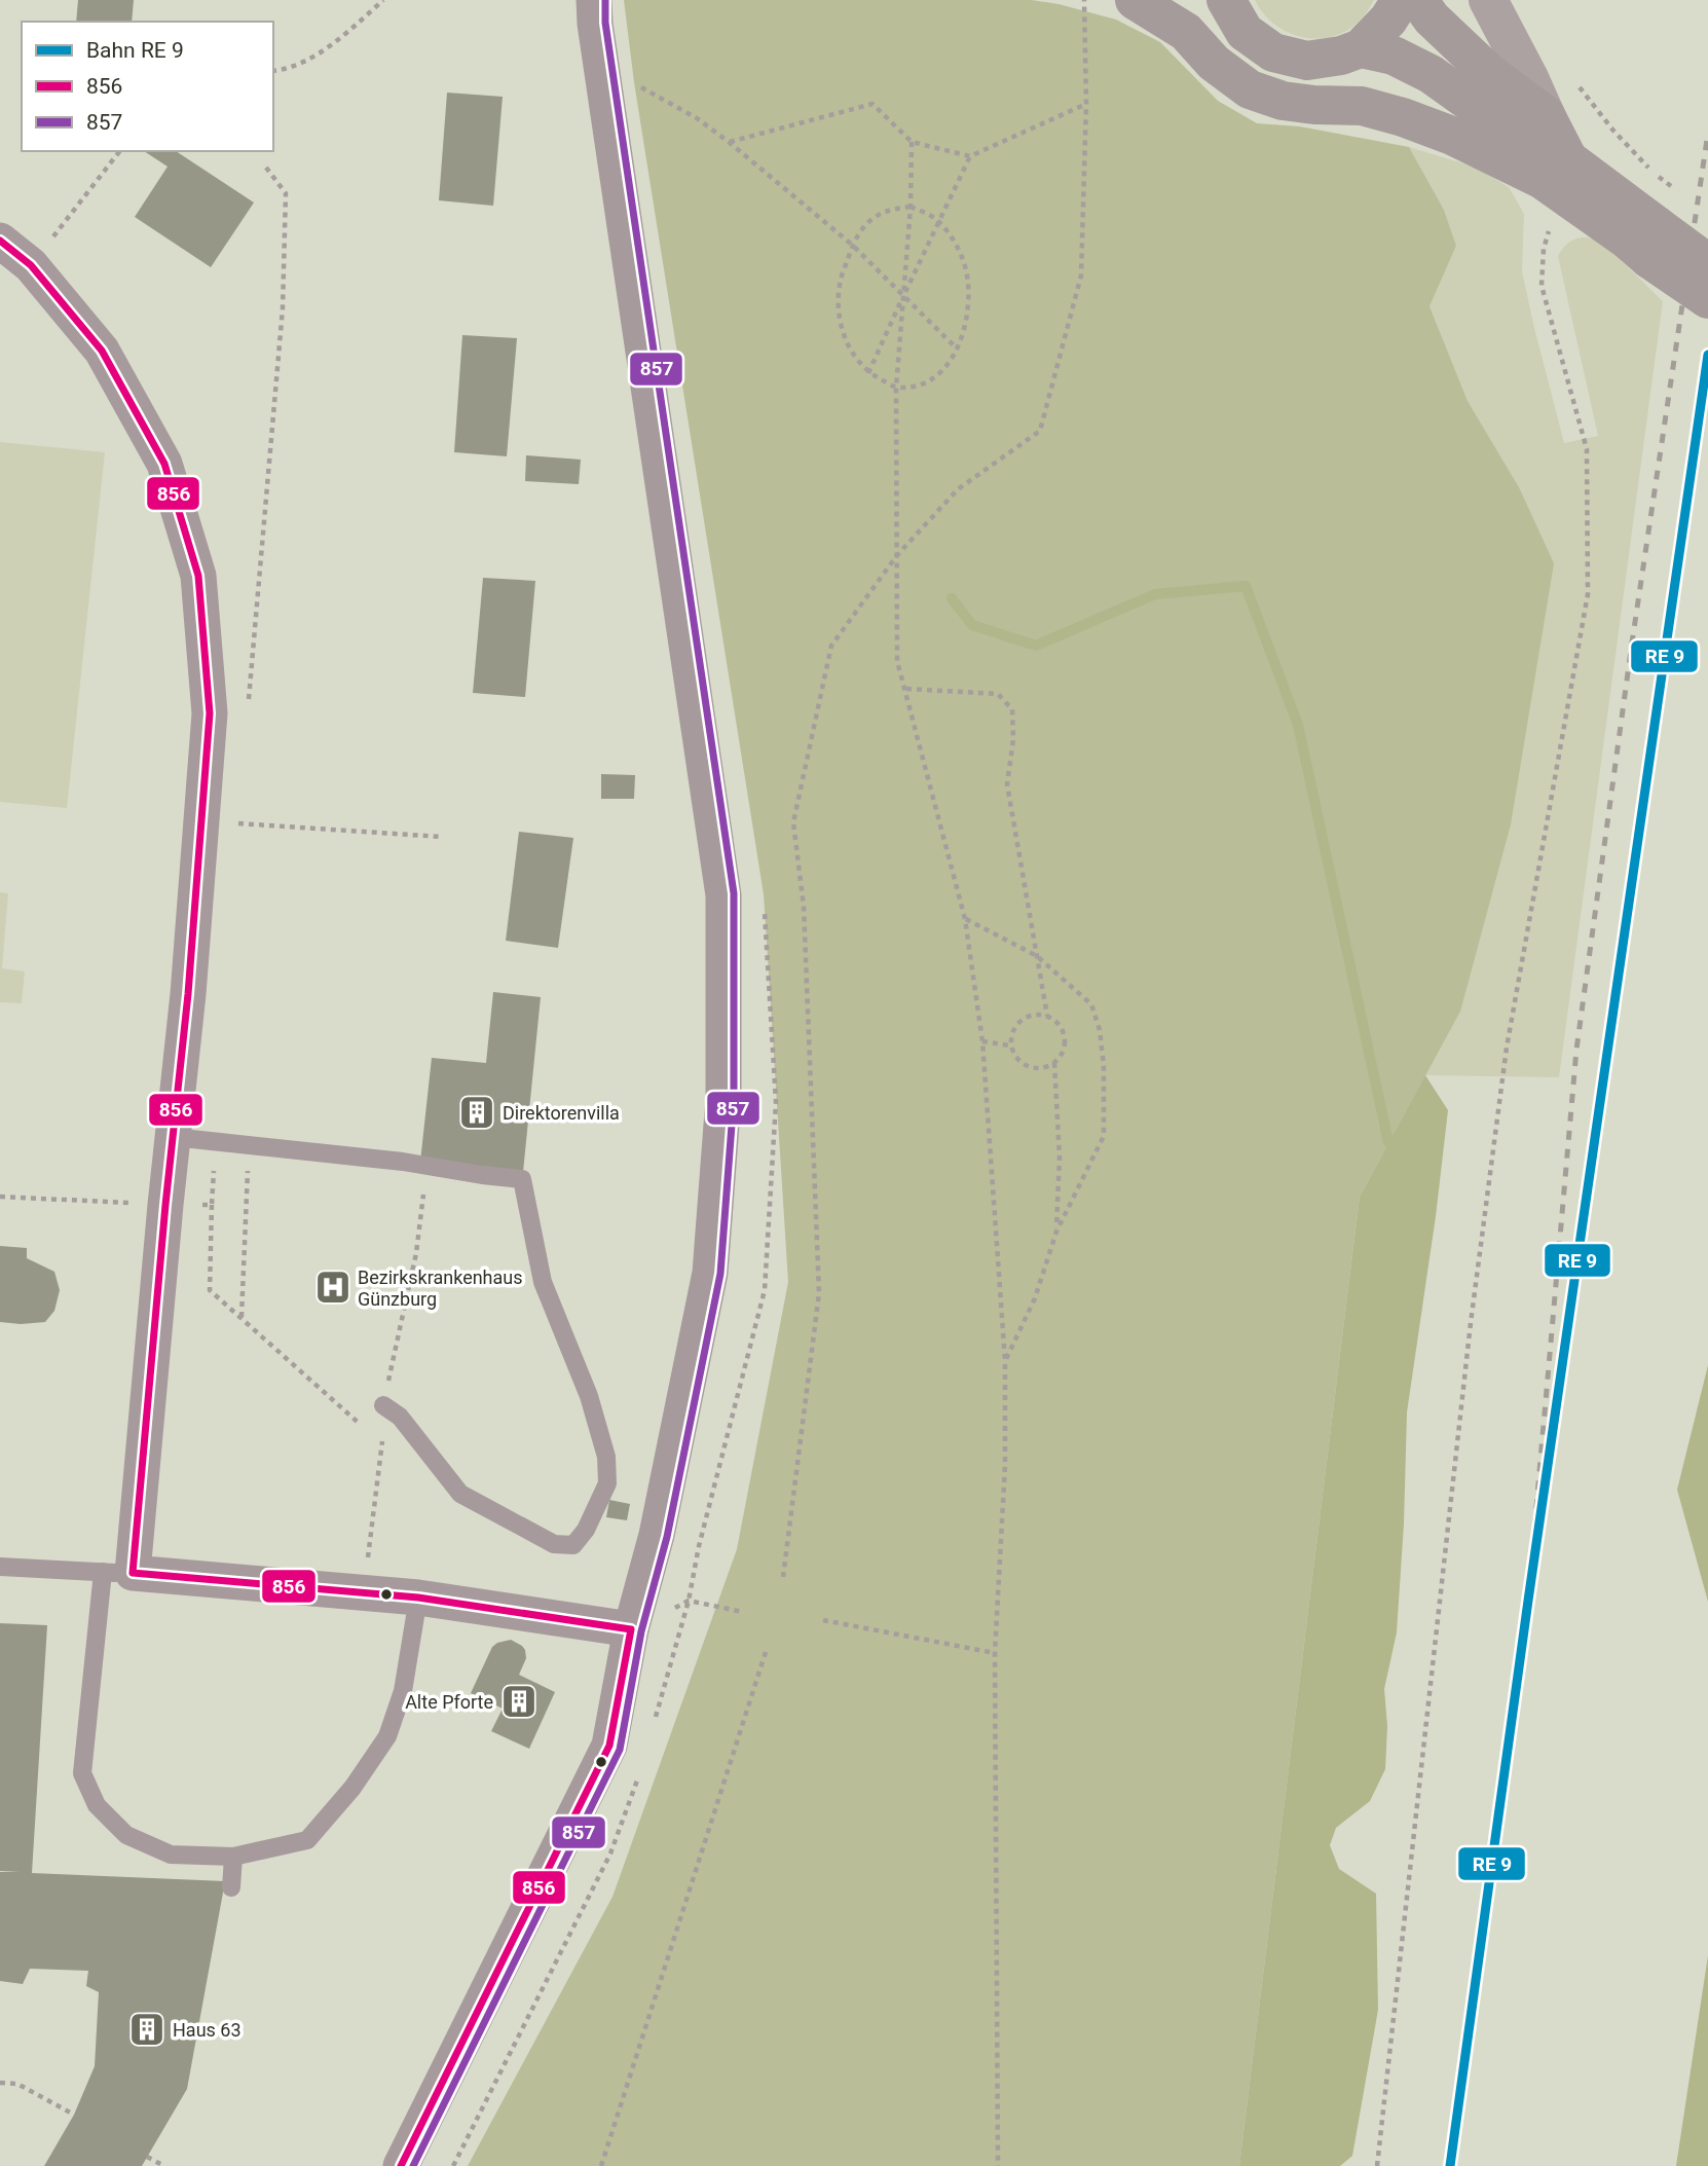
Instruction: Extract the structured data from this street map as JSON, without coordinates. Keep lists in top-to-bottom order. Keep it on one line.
{"places":{"building":["Direktorenvilla","Alte Pforte","Haus 63"],"hospital":["Bezirkskrankenhaus Günzburg"]},"lines":["transit line 857","transit line 856"],"legend":["Bahn RE 9","856","857"]}
